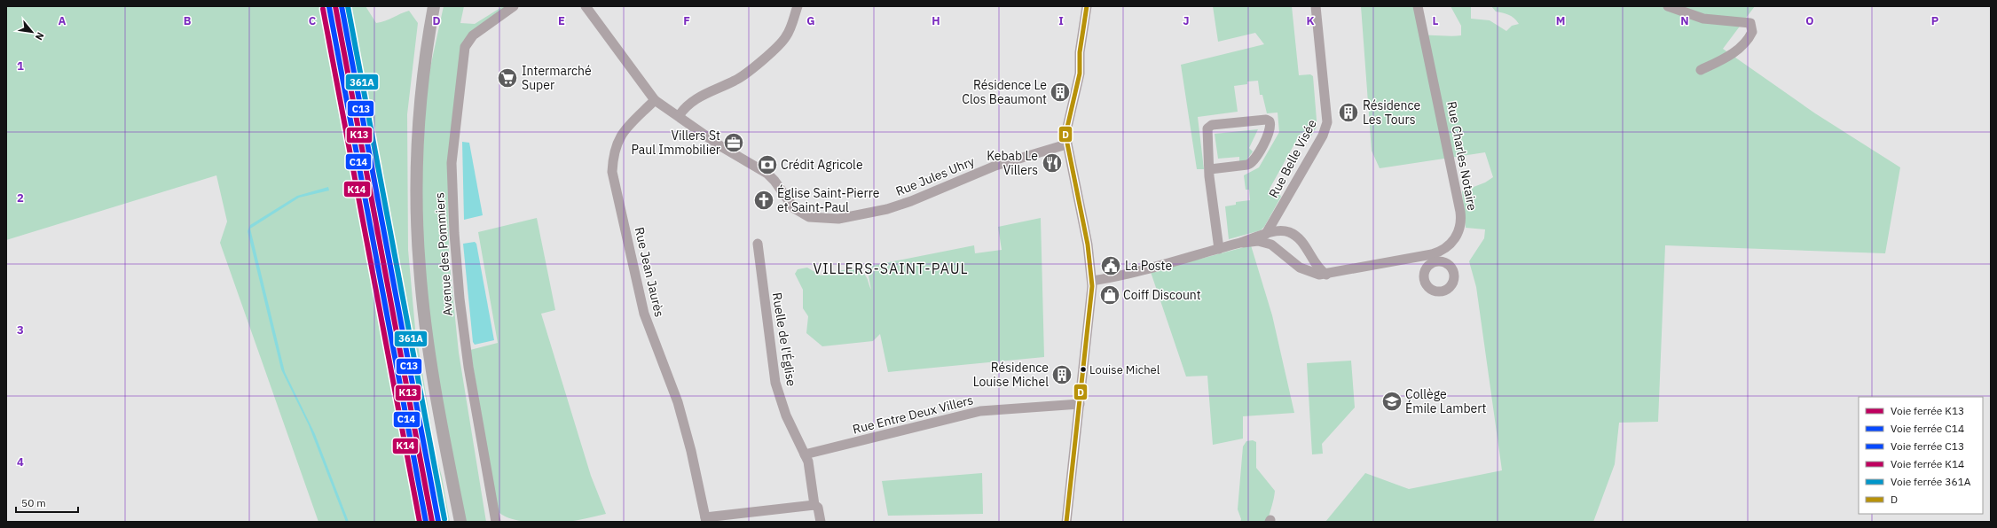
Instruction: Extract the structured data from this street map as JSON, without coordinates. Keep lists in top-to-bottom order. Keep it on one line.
{"streets":{"street":["Rue Charles Notaire","Rue Belle Visée","Rue Jules Uhry","Avenue des Pommiers","Rue Jean Jaurès","Ruelle de l'Église","Rue Entre Deux Villers"]},"crossings":[["Rue Charles Notaire","Rue Belle Visée"],["Rue Jules Uhry","Rue Jean Jaurès"],["Ruelle de l'Église","Rue Entre Deux Villers"]],"districts":["VILLERS-SAINT-PAUL"],"places":{"supermarket":["Intermarché Super"],"building":["Résidence Le Clos Beaumont","Résidence Les Tours","Résidence Louise Michel"],"office":["Villers St Paul Immobilier"],"restaurant":["Kebab Le Villers"],"bank":["Crédit Agricole"],"church":["Église Saint-Pierre et Saint-Paul"],"public building":["La Poste"],"shop":["Coiff Discount"],"other":["Louise Michel"],"school or university":["Collège Émile Lambert"]},"lines":["rail line K13","rail line C13","rail line 361A","transit line D","rail line C14","rail line K14"],"legend":["Voie ferrée K13","Voie ferrée C14","Voie ferrée C13","Voie ferrée K14","Voie ferrée 361A","D"],"scale_bar":"50 m","north":"bottom right","grid":{"columns":["A","B","C","D","E","F","G","H","I","J","K","L","M","N","O","P"],"rows":["1","2","3","4"]}}
